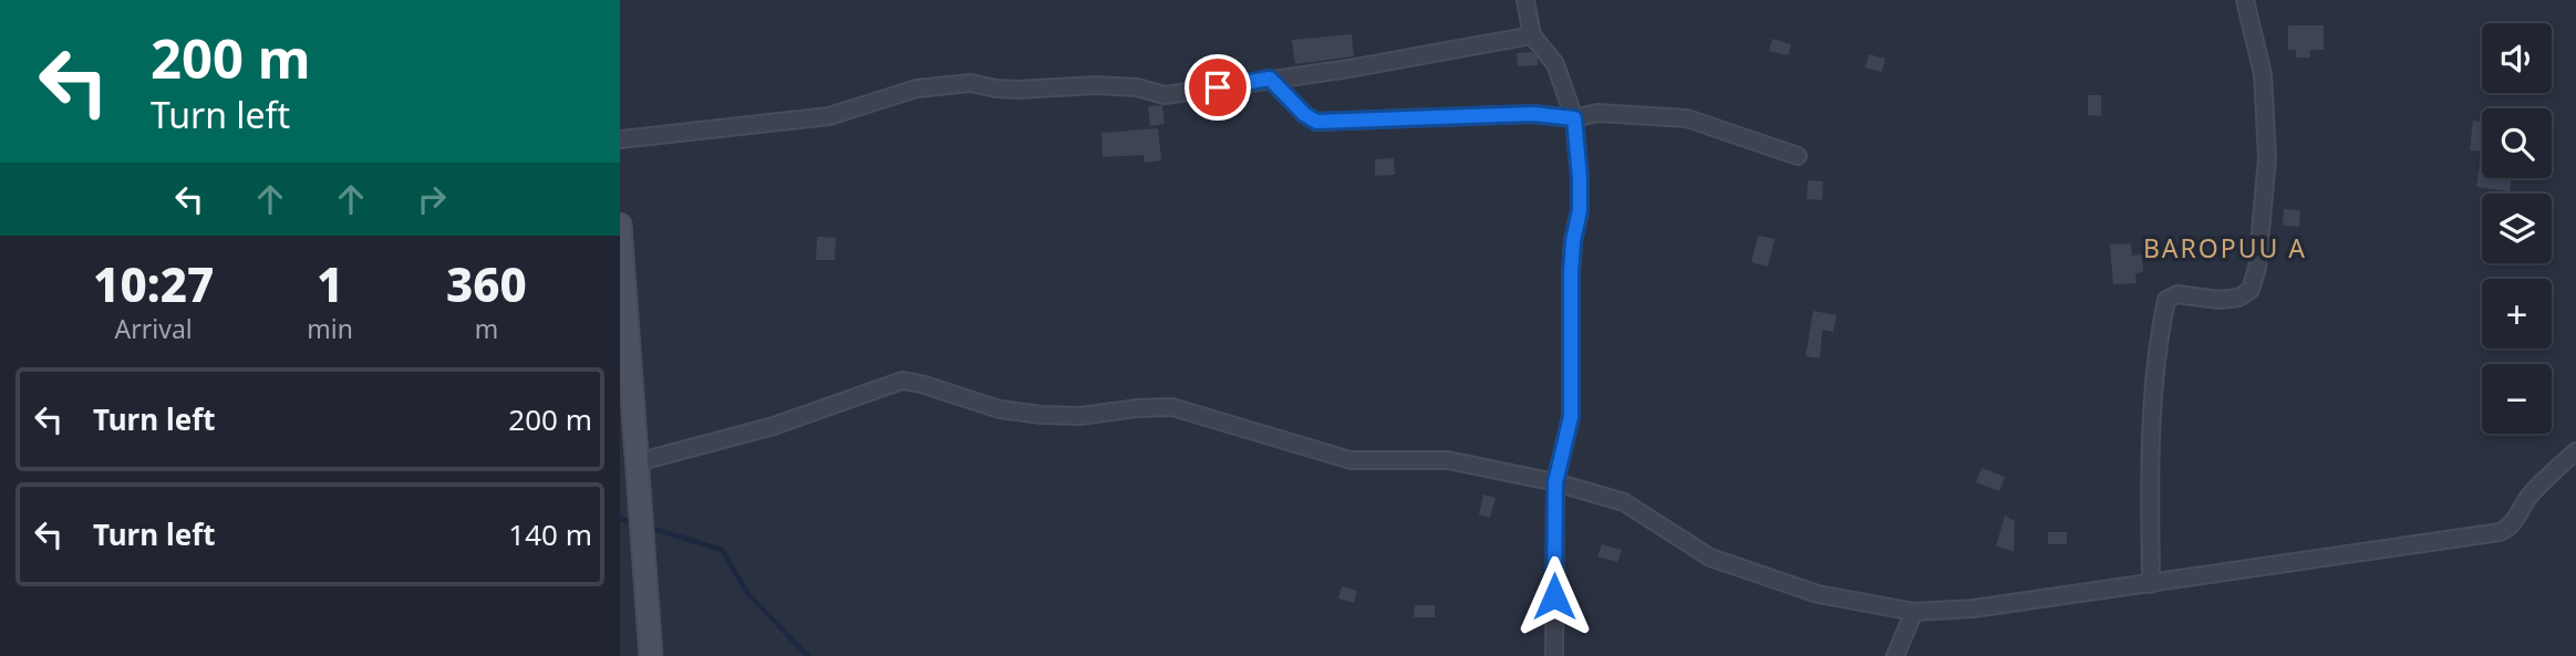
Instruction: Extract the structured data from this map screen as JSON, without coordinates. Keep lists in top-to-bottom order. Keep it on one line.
{"districts":["BAROPUU A"],"page":{"turn":["200 m","Turn left"],"map_buttons":["+","−"],"eta":["10:27","Arrival","1","min","360","m"],"list":[{"name":"Turn left","value":"200 m"},{"name":"Turn left","value":"140 m"}]}}
